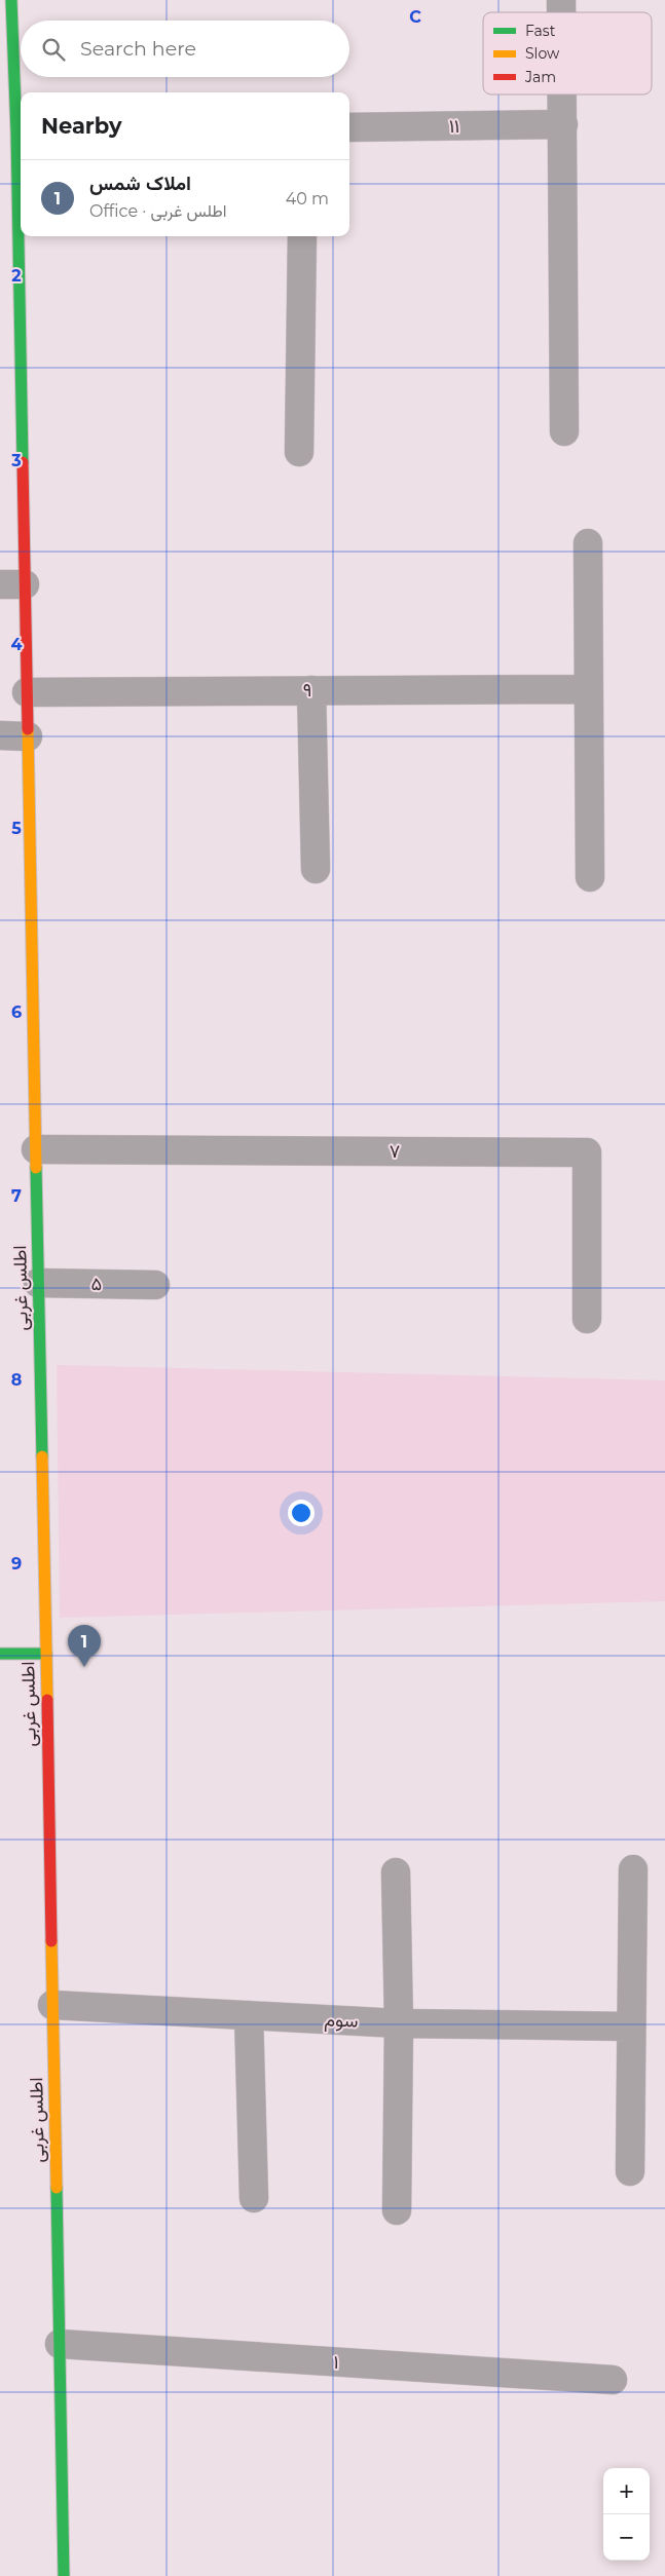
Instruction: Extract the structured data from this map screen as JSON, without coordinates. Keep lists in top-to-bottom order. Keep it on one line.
{"streets":{"street":["۱۱","۹","۷","۵","اطلس غربی","سوم","۱"]},"crossings":[["۹","اطلس غربی"],["۷","اطلس غربی"],["۵","اطلس غربی"],["اطلس غربی","سوم"],["اطلس غربی","۱"]],"legend":["Fast","Slow","Jam"],"page":{"search":"Search here","heading":"Nearby","list":[{"mark":"1","name":"املاک شمس","note":"Office · اطلس غربی","value":"40 m"}],"pins":"1","map_buttons":["+","−"]},"grid":{"columns":["C"],"rows":["2","3","4","5","6","7","8","9"]}}
